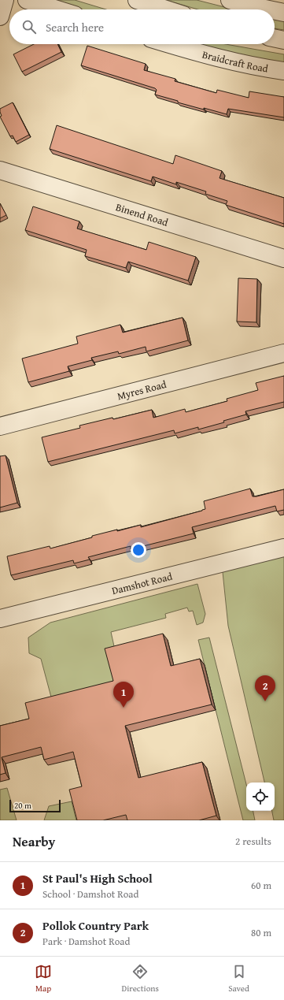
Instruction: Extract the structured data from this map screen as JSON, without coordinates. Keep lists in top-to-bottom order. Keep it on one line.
{"streets":{"street":["Braidcraft Road","Binend Road","Myres Road","Damshot Road"]},"scale_bar":"20 m","page":{"search":"Search here","pins":["2","1"],"scale":"20 m","heading":["Nearby","2 results"],"list":[{"mark":"1","name":"St Paul's High School","note":"School · Damshot Road","value":"60 m"},{"mark":"2","name":"Pollok Country Park","note":"Park · Damshot Road","value":"80 m"}],"nav":["Map","Directions","Saved"]}}
